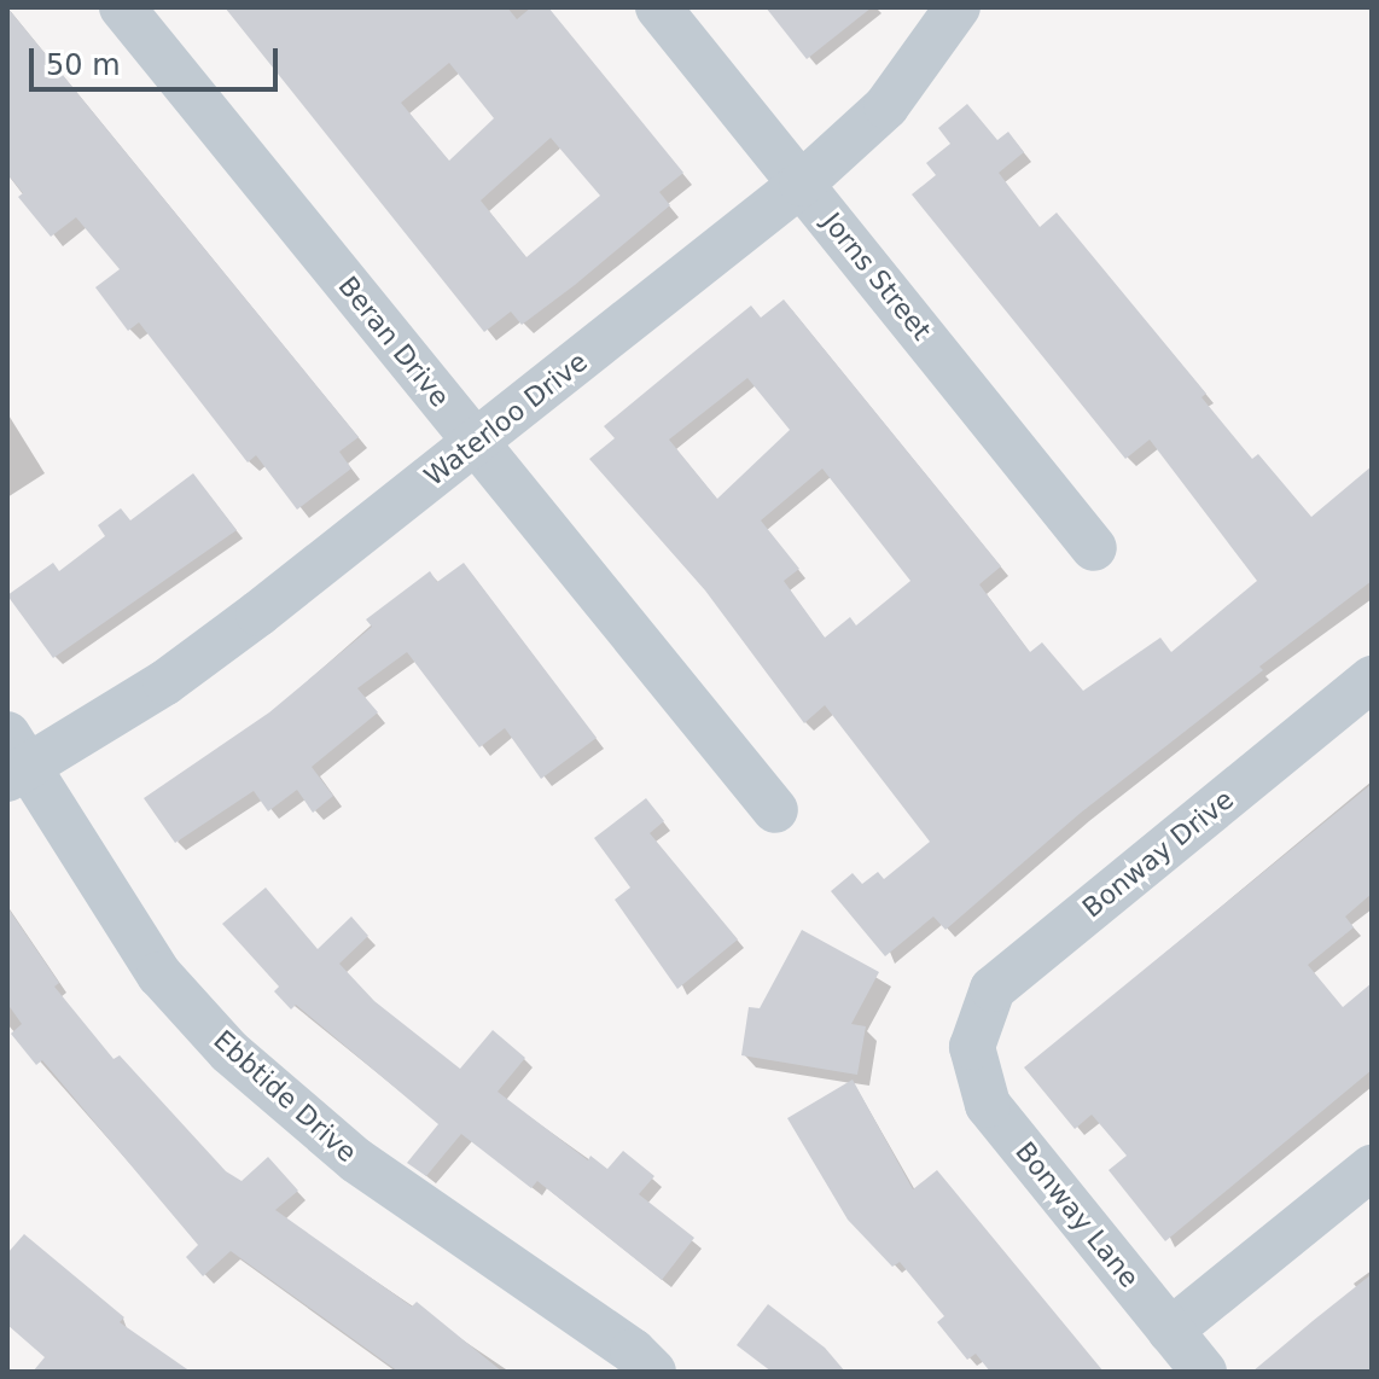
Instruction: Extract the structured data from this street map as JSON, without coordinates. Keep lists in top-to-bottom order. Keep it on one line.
{"streets":{"street":["Jorns Street","Beran Drive","Waterloo Drive","Bonway Drive","Ebbtide Drive","Bonway Lane"]},"crossings":[["Jorns Street","Waterloo Drive"],["Beran Drive","Waterloo Drive"],["Waterloo Drive","Ebbtide Drive"],["Bonway Drive","Bonway Lane"]],"scale_bar":"50 m"}
